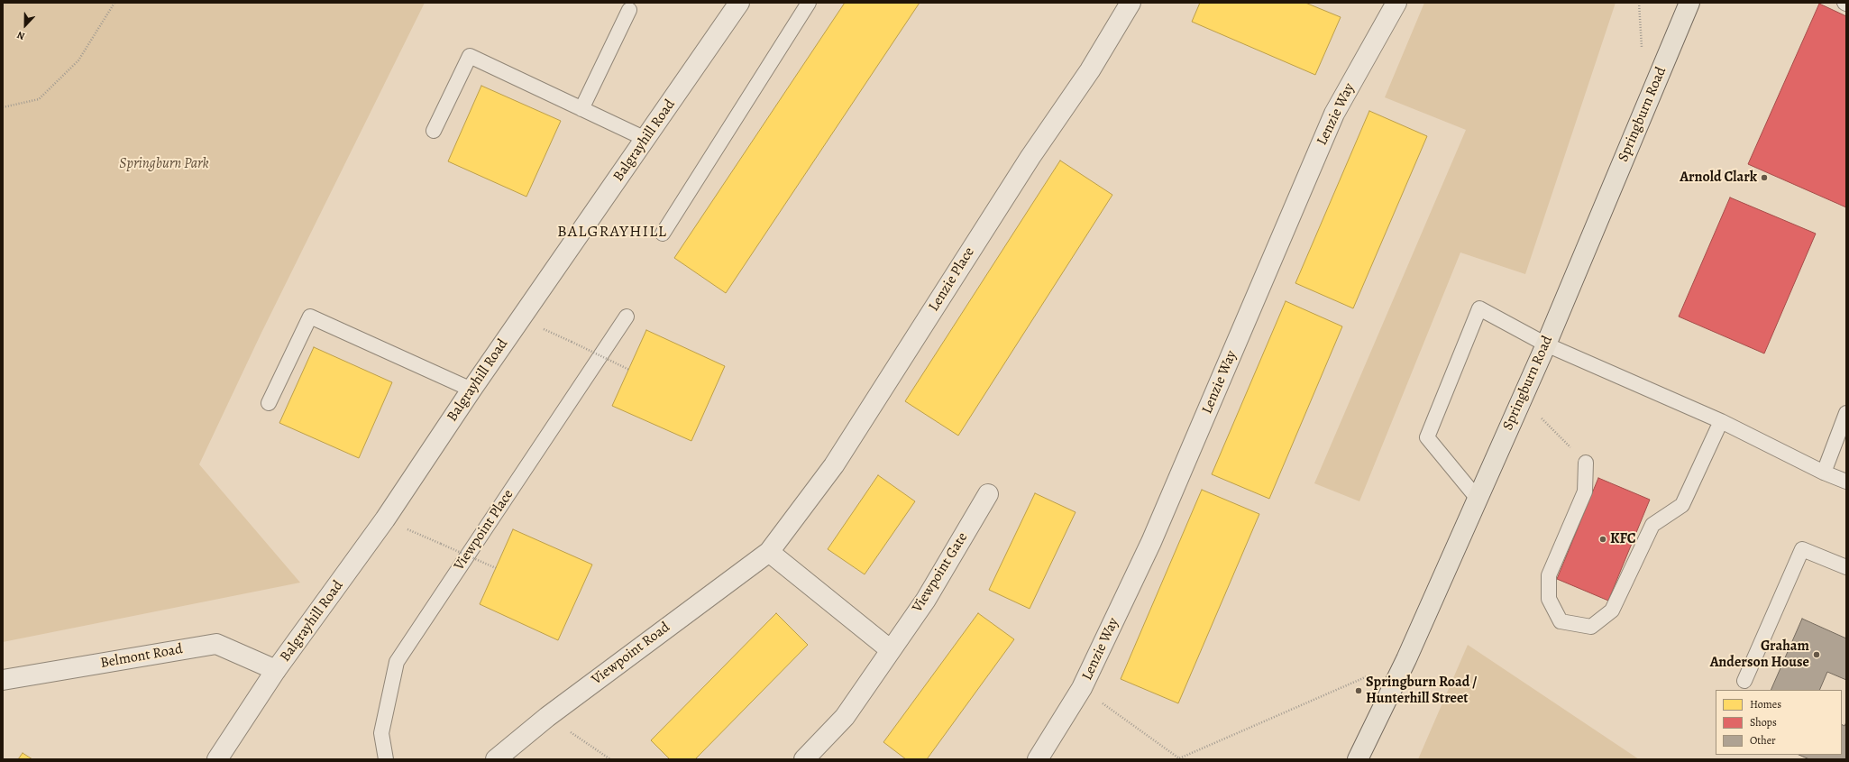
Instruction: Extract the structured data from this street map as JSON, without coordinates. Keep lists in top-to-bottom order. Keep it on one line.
{"streets":{"main road":["Springburn Road"],"street":["Lenzie Way","Balgrayhill Road","Lenzie Place","Viewpoint Gate","Viewpoint Road","Belmont Road"],"lane":["Viewpoint Place"]},"crossings":[["Balgrayhill Road","Belmont Road"],["Lenzie Place","Viewpoint Road"]],"districts":["BALGRAYHILL"],"parks":["Springburn Park"],"places":["Arnold Clark","KFC","Graham Anderson House","Springburn Road / Hunterhill Street"],"legend":["Homes","Shops","Other"],"north":"bottom"}
